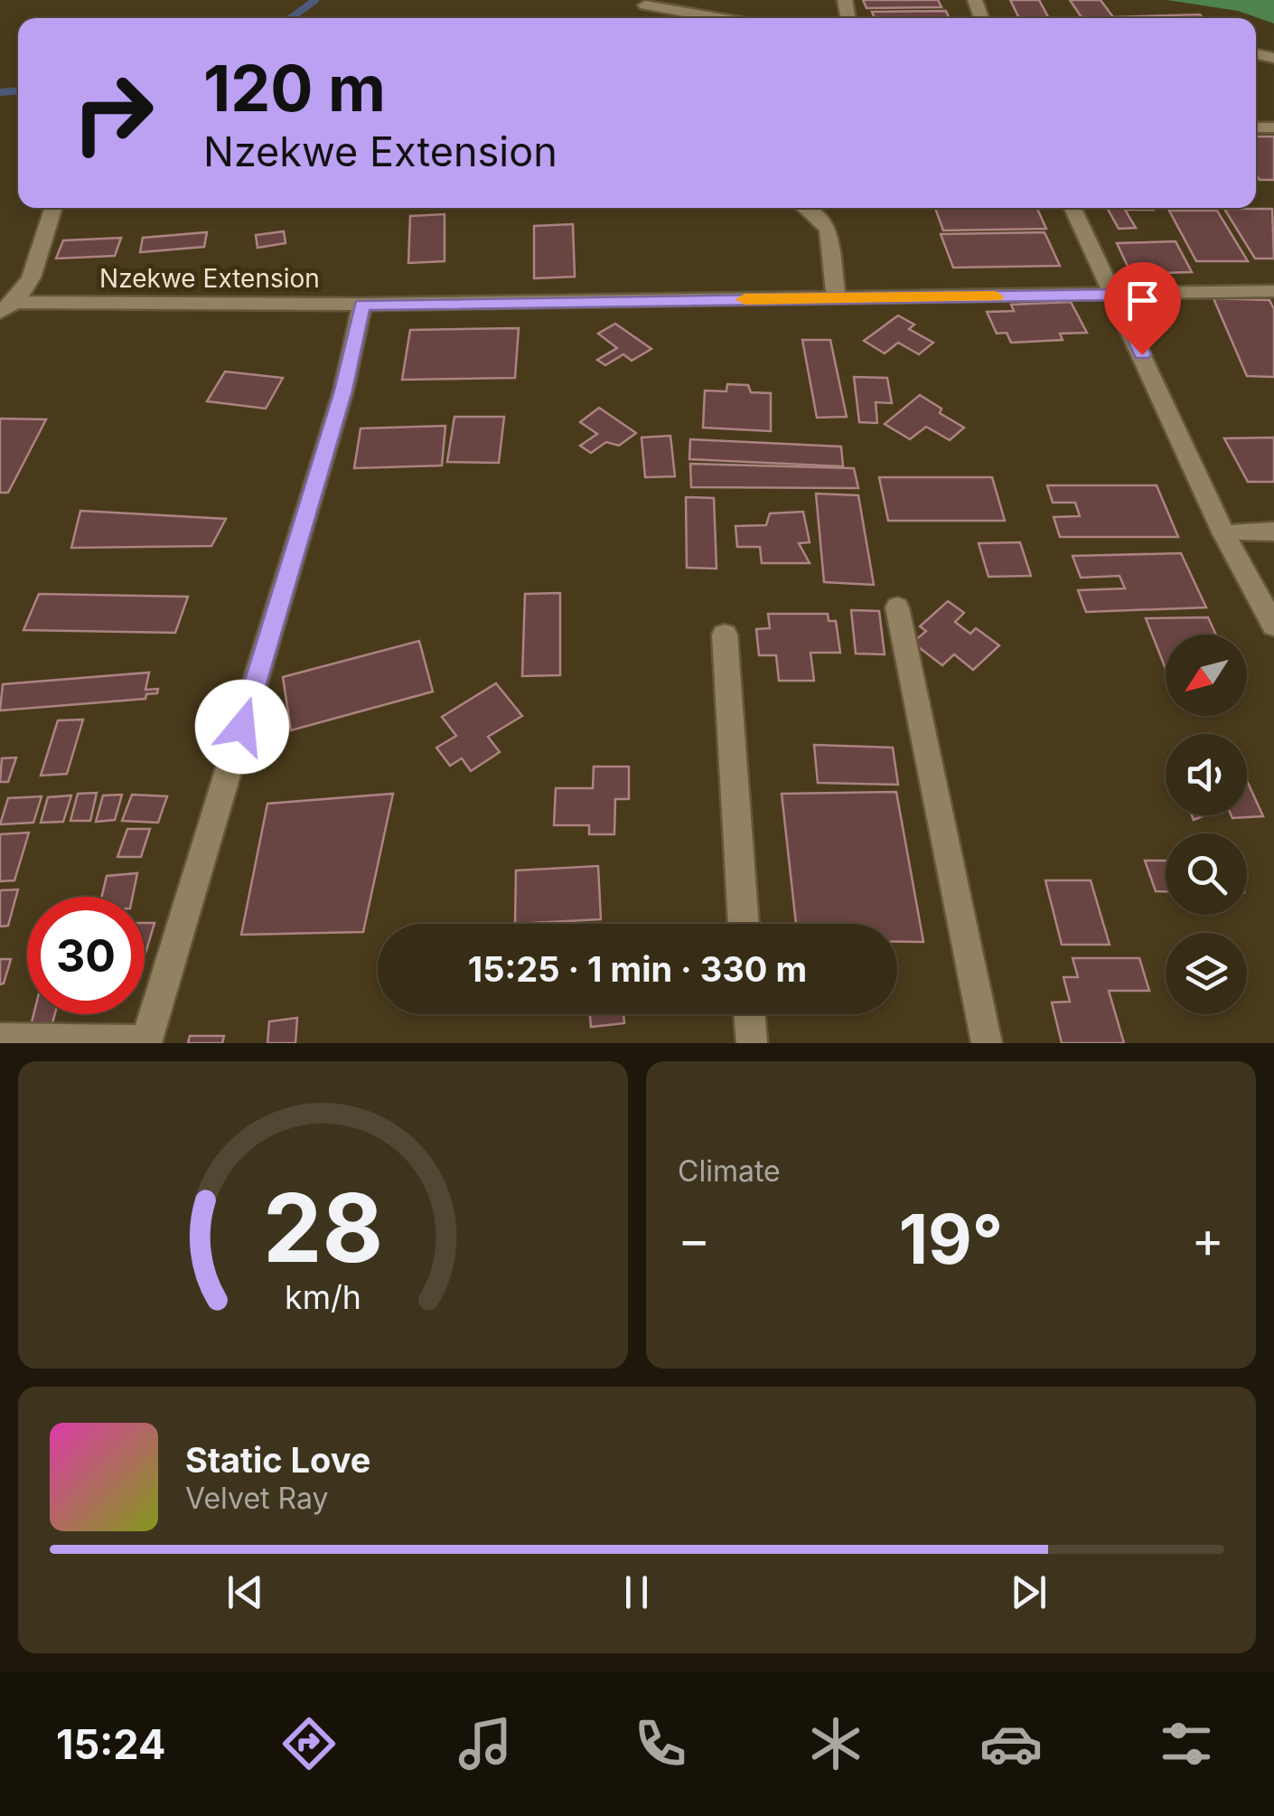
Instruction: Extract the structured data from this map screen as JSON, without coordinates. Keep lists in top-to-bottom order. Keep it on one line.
{"streets":{"street":["Nzekwe Extension"]},"north":"bottom left","page":{"turn":["120 m","Nzekwe Extension"],"limit":"30","trip":"15:25 · 1 min · 330 m","tile":"Climate","heat":["−","19°","+"],"song":["Static Love","Velvet Ray"],"tabs":"15:24","gauge":["28","km/h"]}}
